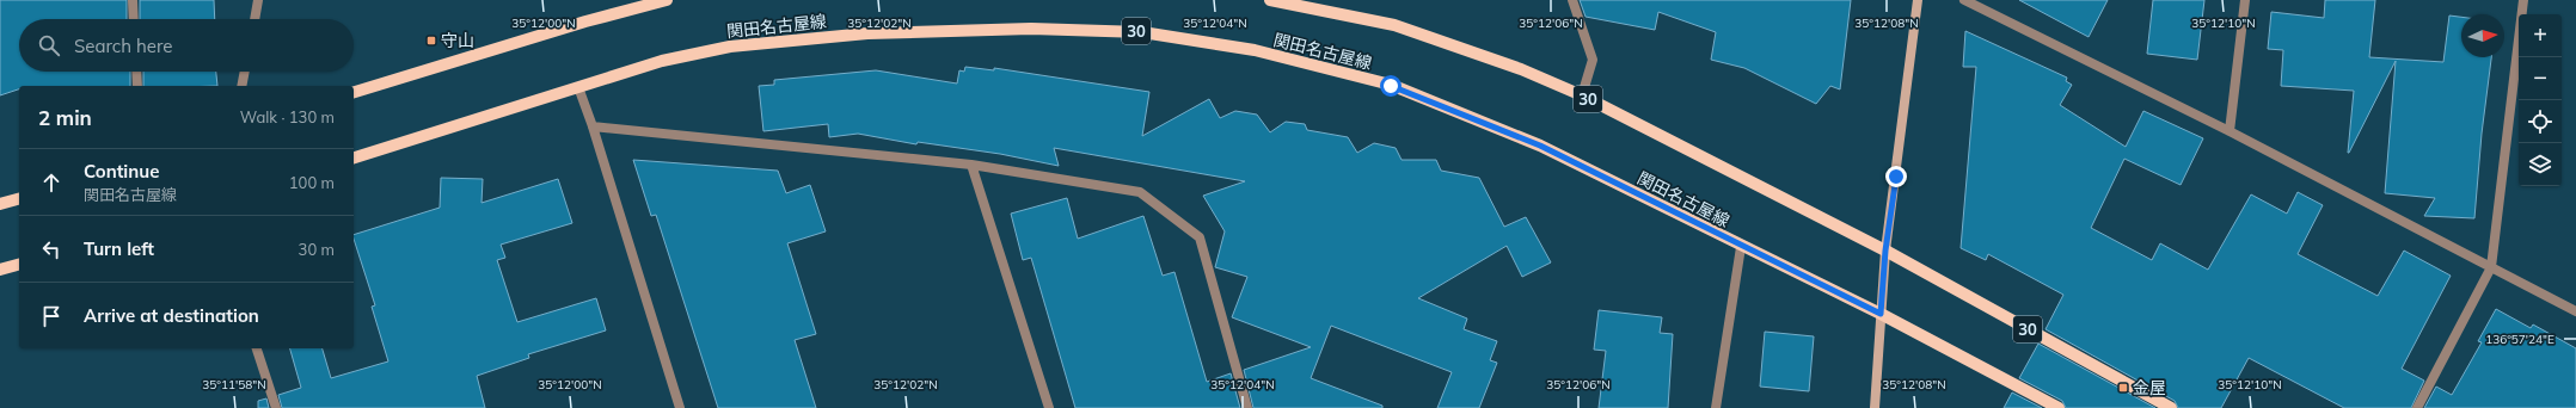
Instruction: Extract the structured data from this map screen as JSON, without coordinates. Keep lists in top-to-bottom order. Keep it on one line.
{"streets":{"main road":["関田名古屋線","30"]},"places":{"transit":["守山","金屋"]},"north":"right","page":{"map_buttons":["+","−"],"search":"Search here","heading":["2 min","Walk · 130 m"],"list":[["Continue","関田名古屋線","100 m"],["Turn left","30 m"],"Arrive at destination"]},"coordinates":["35°12'00\"N","35°12'02\"N","35°12'04\"N","35°12'06\"N","35°12'08\"N","35°12'10\"N","136°57'24\"E","35°11'58\"N"]}
